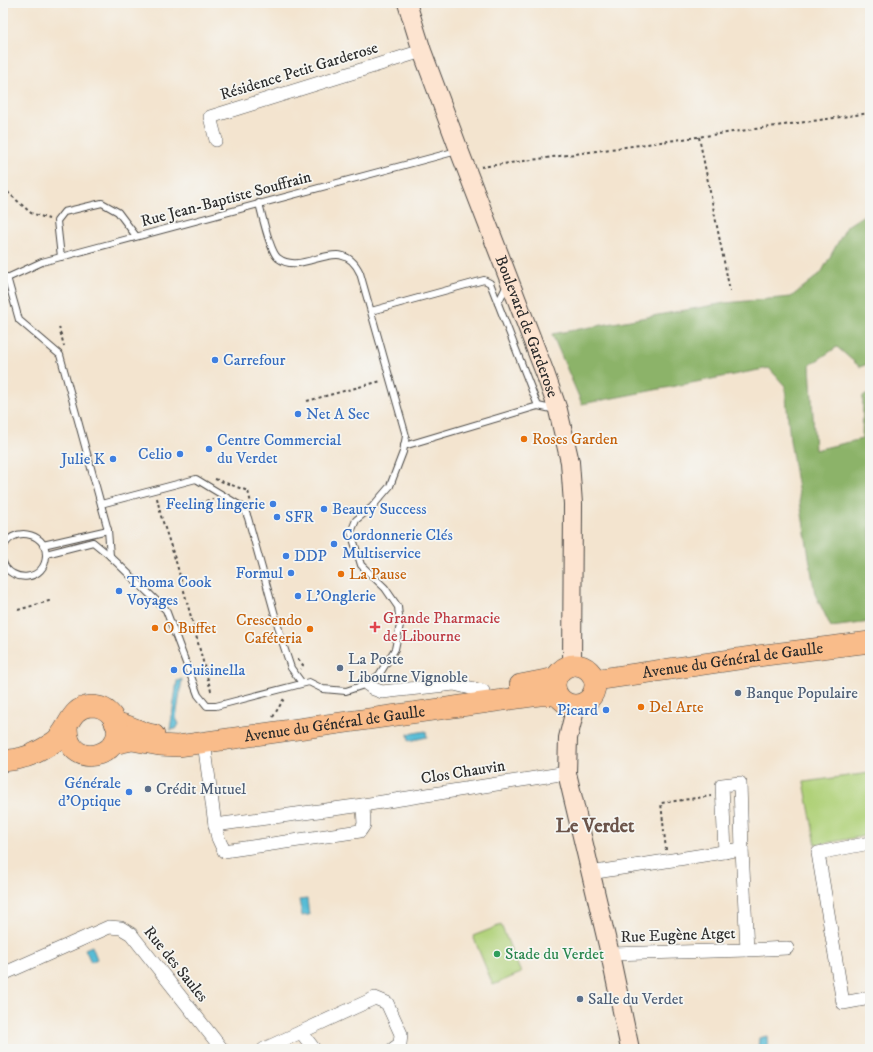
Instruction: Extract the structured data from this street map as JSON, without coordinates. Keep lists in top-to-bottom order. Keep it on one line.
{"streets":{"main road":["Boulevard de Garderose","Avenue du Général de Gaulle"],"street":["Résidence Petit Garderose","Clos Chauvin","Rue Eugène Atget","Rue des Saules"],"lane":["Rue Jean-Baptiste Souffrain"]},"crossings":[["Résidence Petit Garderose","Boulevard de Garderose"],["Rue Jean-Baptiste Souffrain","Boulevard de Garderose"],["Boulevard de Garderose","Avenue du Général de Gaulle"]],"districts":["Le Verdet"],"places":{"other":["Carrefour","Net A Sec","Roses Garden","Centre Commercial du Verdet","Celio","Julie K","Feeling lingerie","Beauty Success","SFR","Cordonnerie Clés Multiservice","DDP","Formul","La Pause","Thoma Cook Voyages","L'Onglerie","O Buffet","Crescendo Caféteria","La Poste Libourne Vignoble","Cuisinella","Banque Populaire","Del Arte","Picard","Crédit Mutuel","Générale d'Optique","Stade du Verdet","Salle du Verdet"],"health":["Grande Pharmacie de Libourne"]}}
